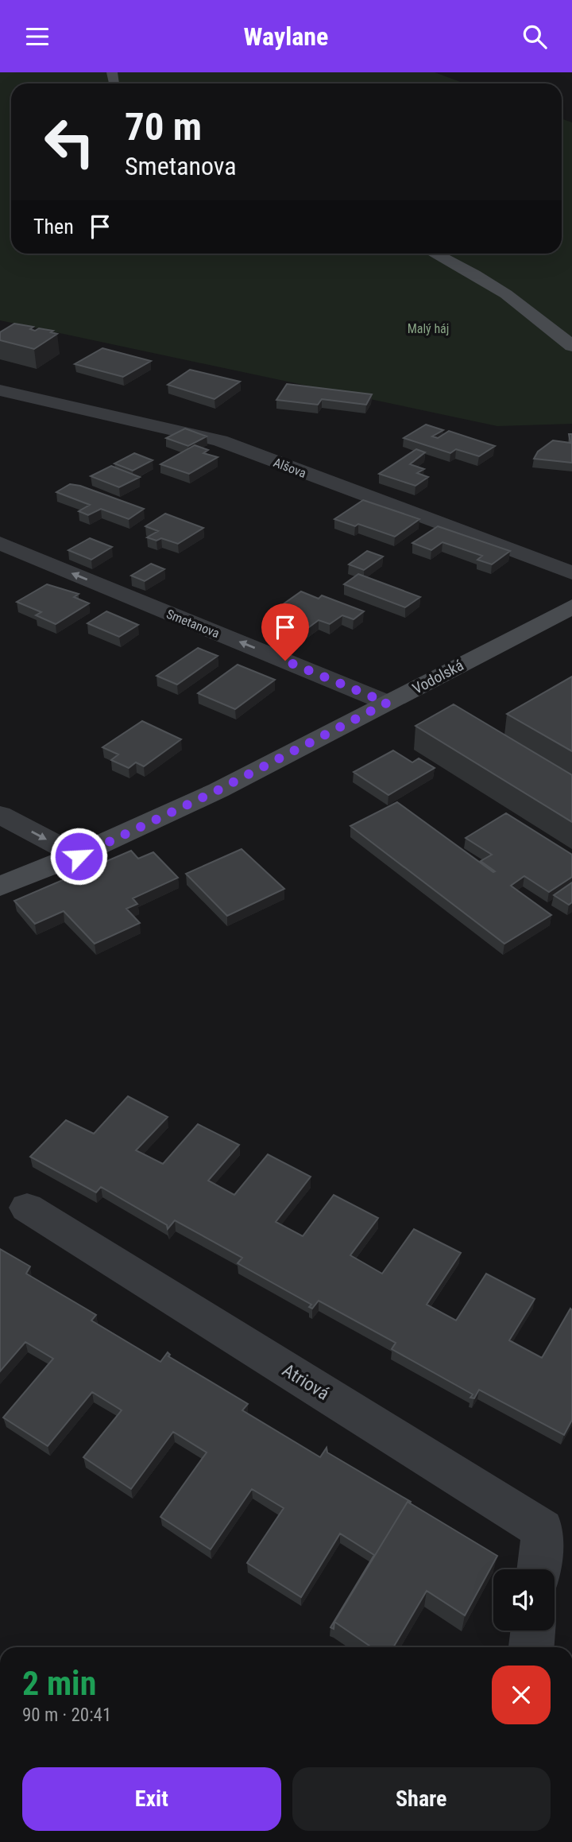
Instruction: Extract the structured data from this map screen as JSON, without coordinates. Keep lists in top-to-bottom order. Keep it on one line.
{"streets":{"street":["Alšova","Smetanova","Vodolská","Atriová"]},"crossings":[["Smetanova","Vodolská"]],"one_way":["Smetanova"],"parks":["Malý háj"],"page":{"header":"Waylane","turn":["70 m","Smetanova"],"then":"Then","heading":["2 min","90 m · 20:41"],"buttons":["Exit","Share"]}}
